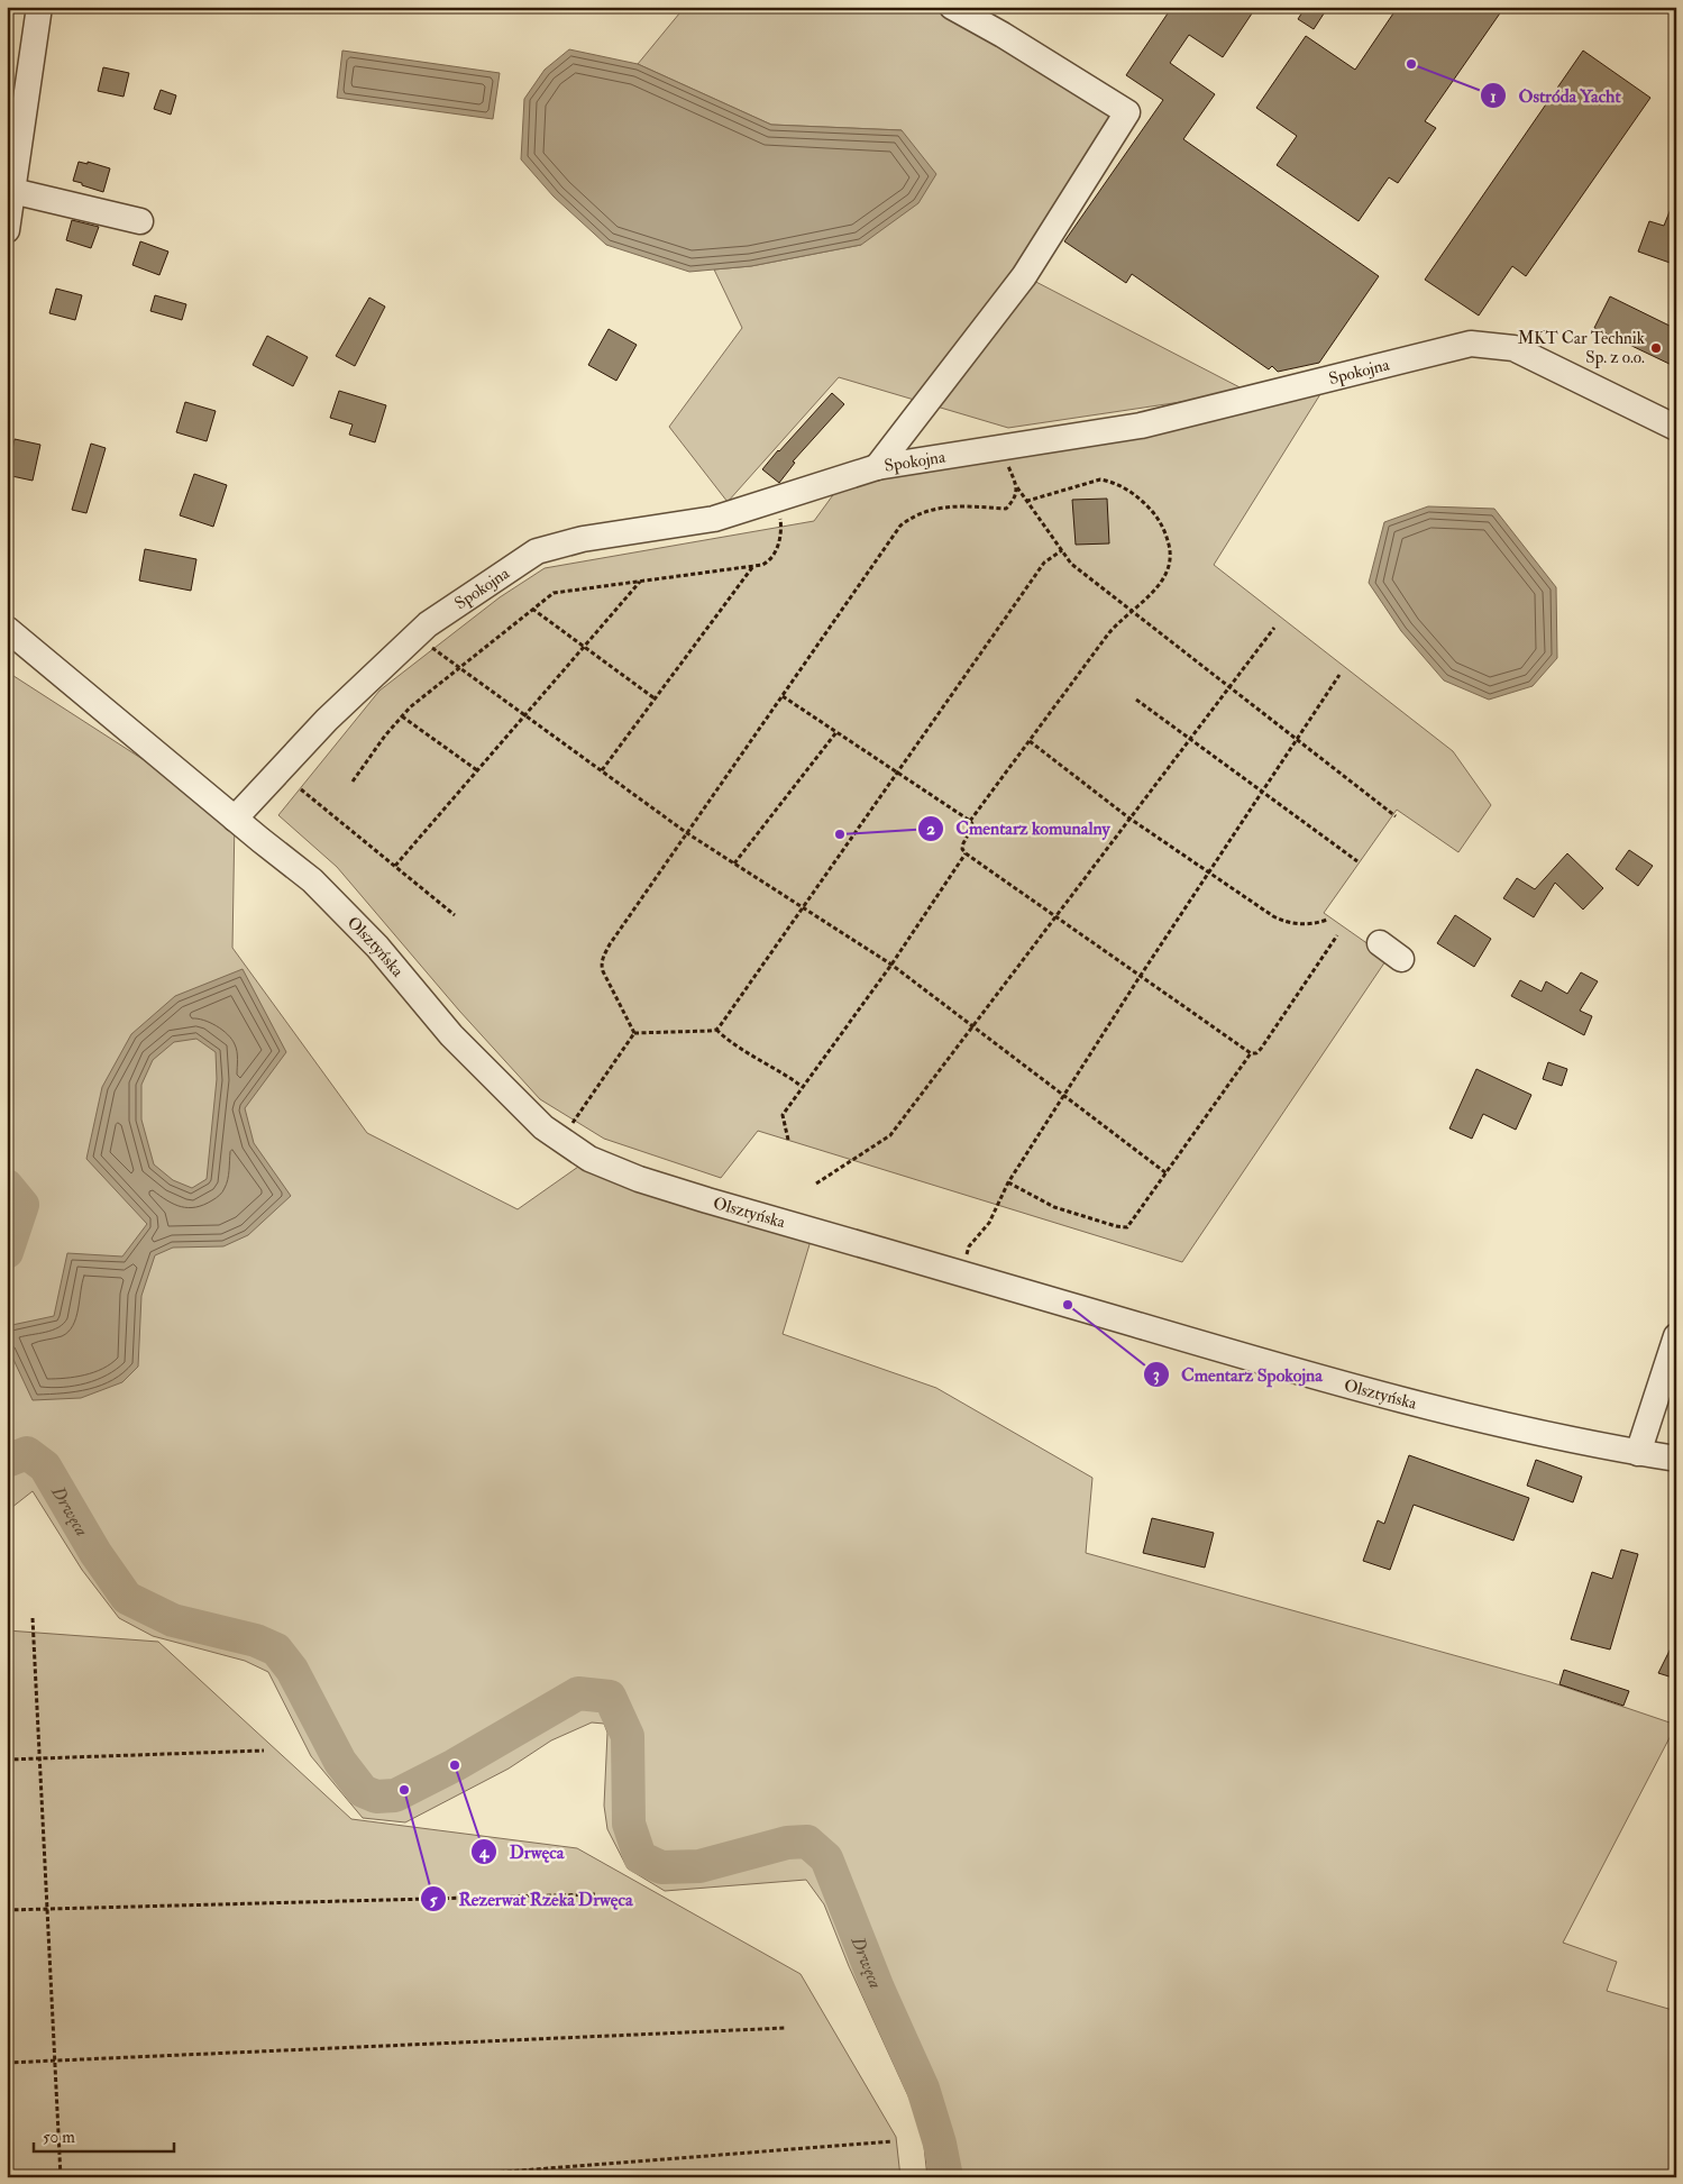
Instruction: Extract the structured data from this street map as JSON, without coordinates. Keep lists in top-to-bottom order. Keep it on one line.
{"streets":{"street":["Spokojna","Olsztyńska"]},"crossings":[["Spokojna","Olsztyńska"]],"water":["Drwęca"],"places":["Ostróda Yacht","MKT Car Technik Sp. z o.o.","Cmentarz komunalny","Cmentarz Spokojna","Drwęca","Rezerwat Rzeka Drwęca"],"scale_bar":"50 m"}
